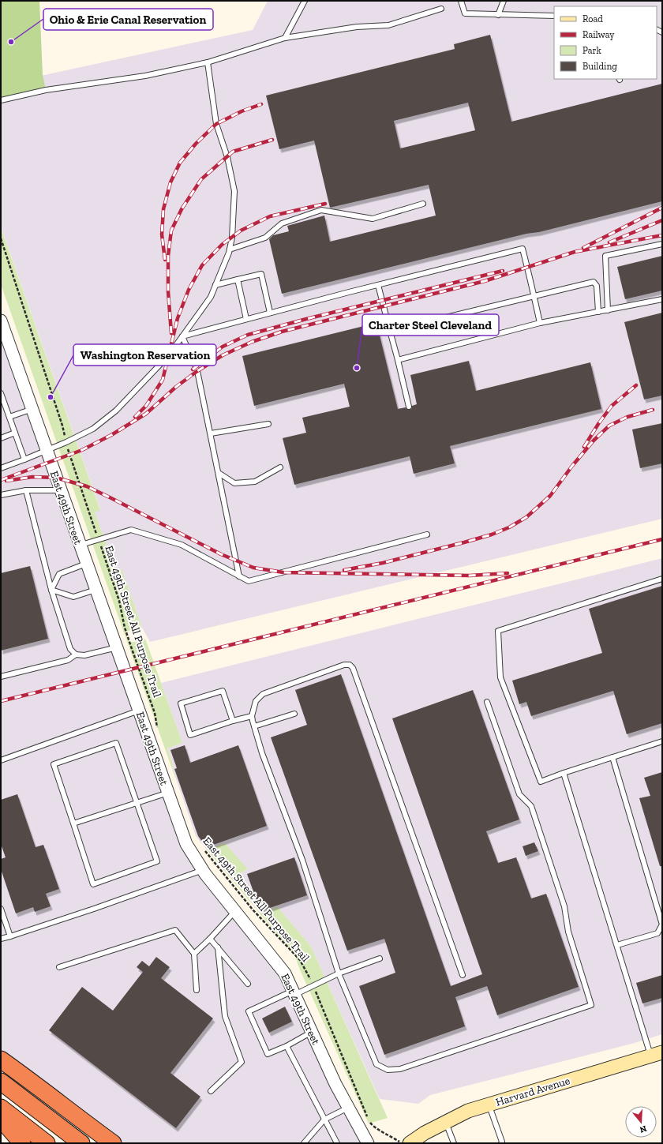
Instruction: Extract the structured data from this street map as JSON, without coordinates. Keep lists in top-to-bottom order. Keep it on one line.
{"streets":{"main road":["Harvard Avenue"],"street":["East 49th Street"],"path":["East 49th Street All Purpose Trail"]},"places":["Ohio & Erie Canal Reservation","Charter Steel Cleveland","Washington Reservation"],"legend":["Road","Railway","Park","Building"],"north":"bottom"}
